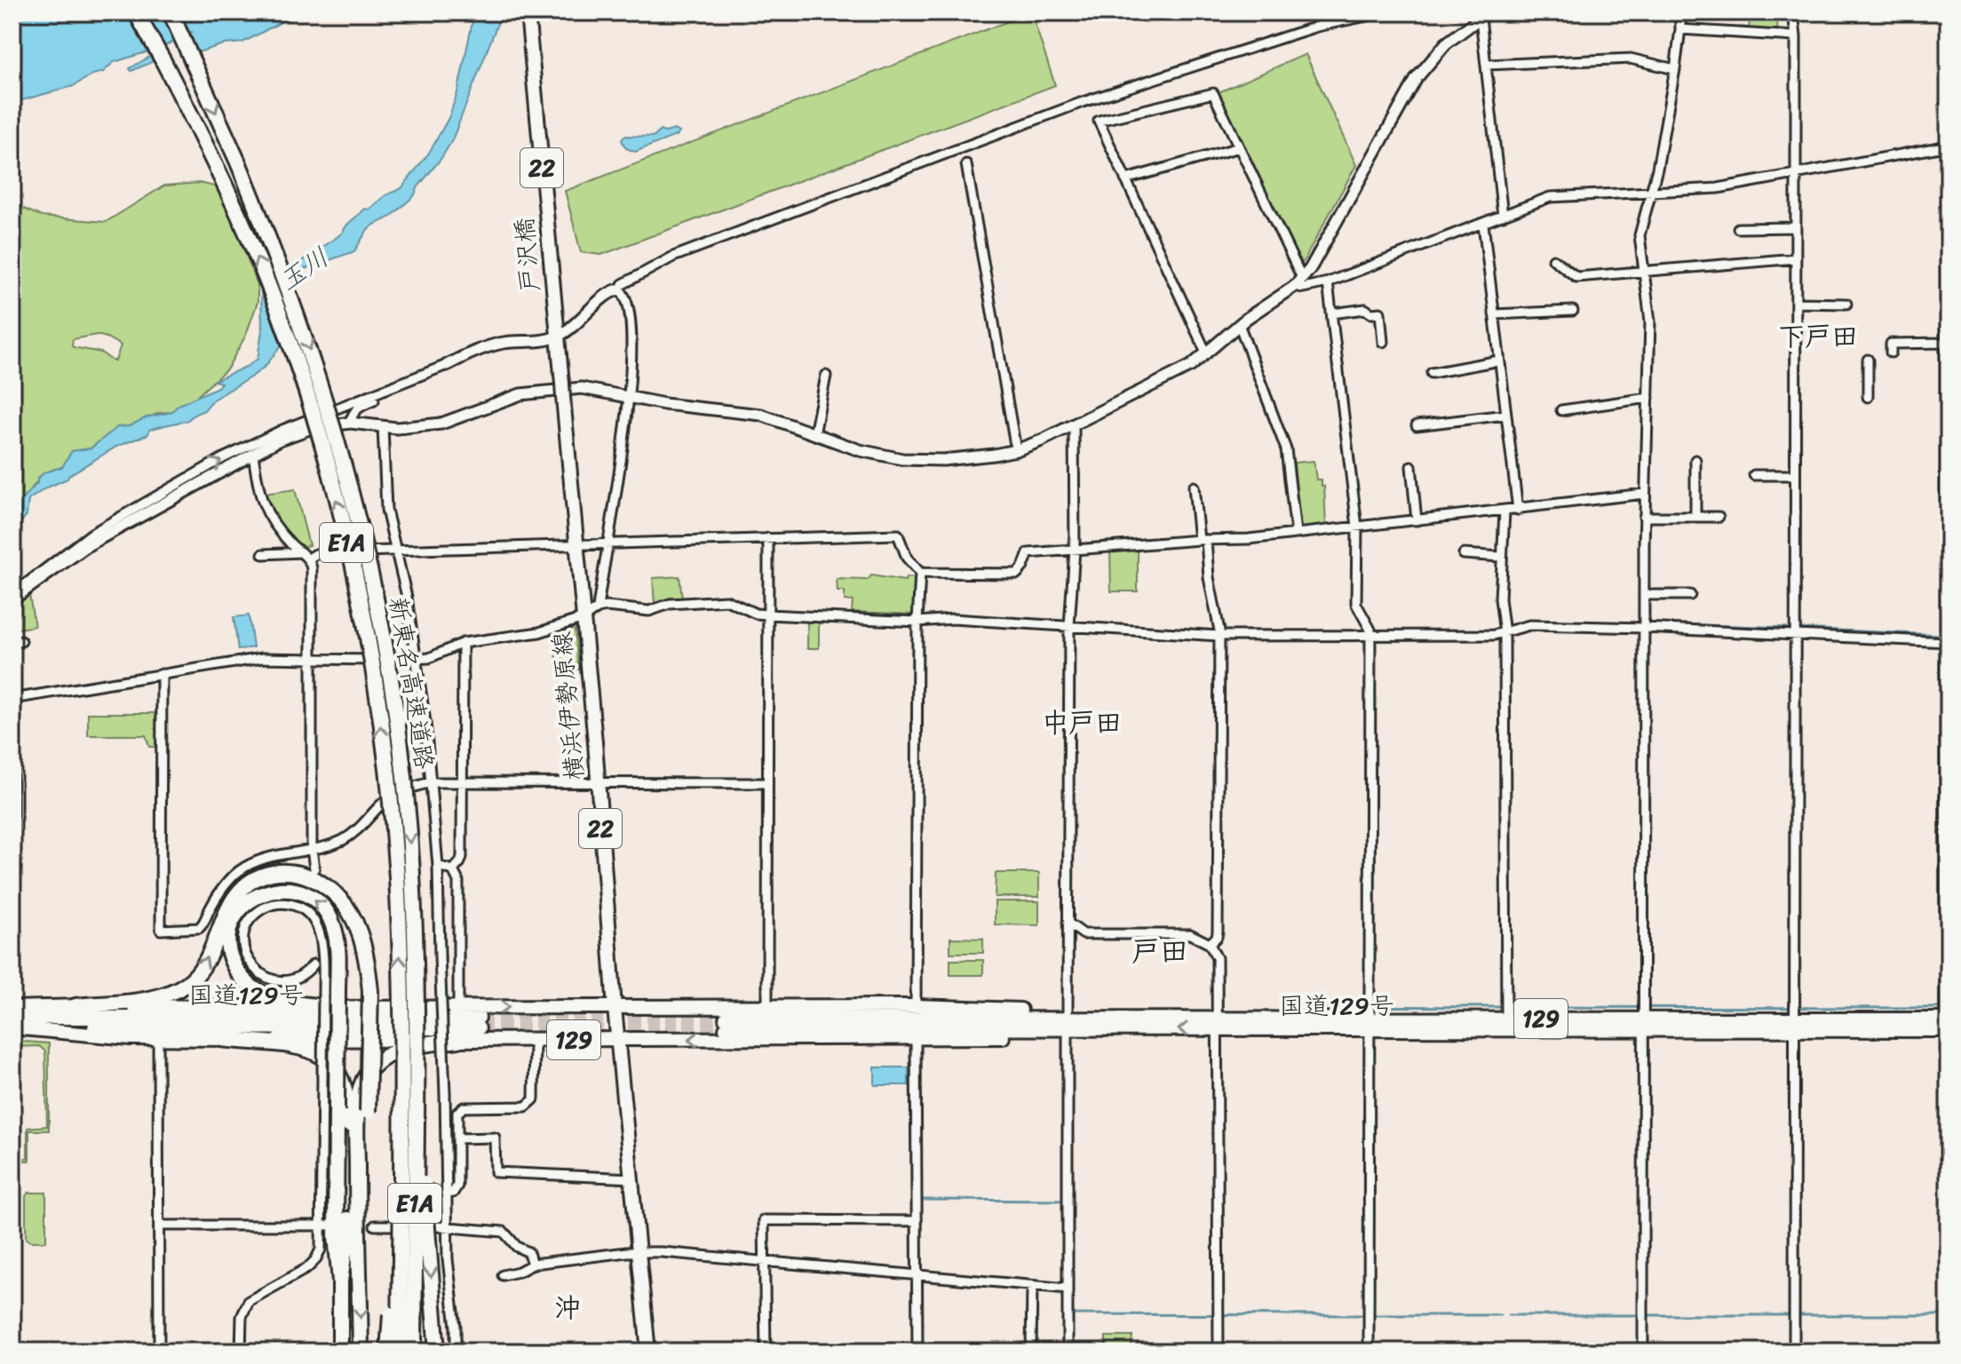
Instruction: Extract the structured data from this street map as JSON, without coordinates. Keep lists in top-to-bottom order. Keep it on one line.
{"streets":{"highway":["E1A","新東名高速道路"],"main road":["22","戸沢橋","横浜伊勢原線","国道129号","129"]},"crossings":[["戸沢橋","横浜伊勢原線"],["横浜伊勢原線","129"],["国道129号","129"]],"districts":["下戸田","中戸田","戸田","沖"],"water":["玉川"]}
